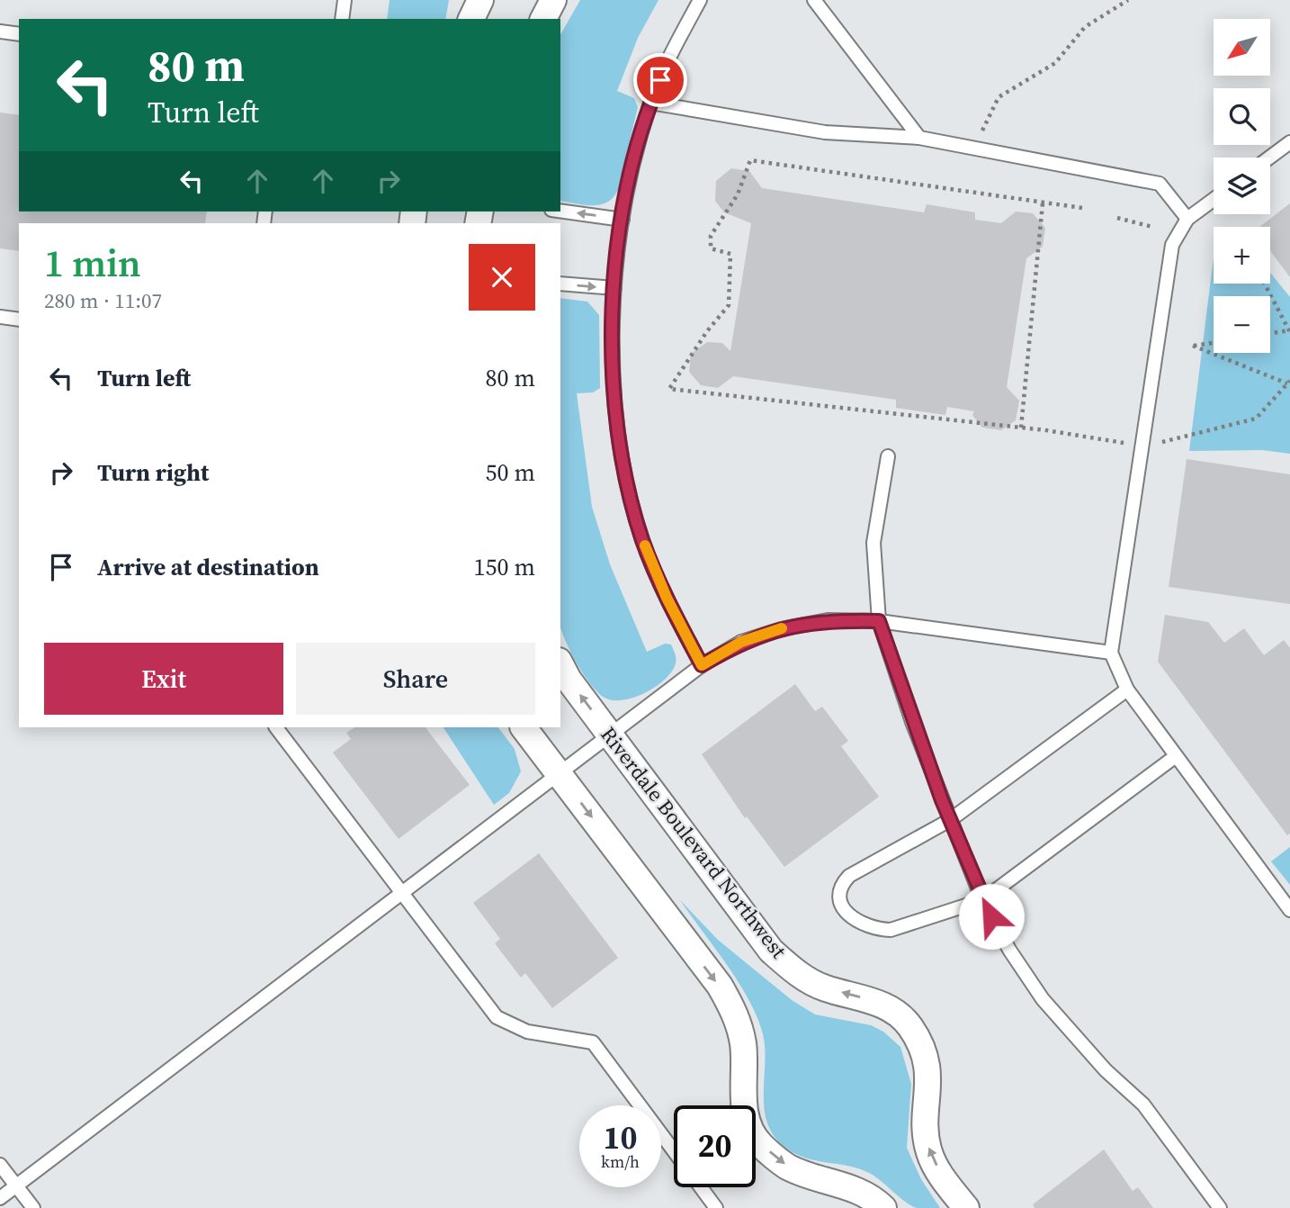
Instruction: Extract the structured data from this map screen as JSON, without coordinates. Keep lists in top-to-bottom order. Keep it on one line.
{"streets":{"street":["Riverdale Boulevard Northwest"]},"north":"bottom left","page":{"map_buttons":["+","−"],"turn":["80 m","Turn left"],"heading":["1 min","280 m · 11:07"],"list":[{"name":"Turn left","value":"80 m"},{"name":"Turn right","value":"50 m"},{"name":"Arrive at destination","value":"150 m"}],"buttons":["Exit","Share"],"speed":"10 km/h","limit":"20"}}
